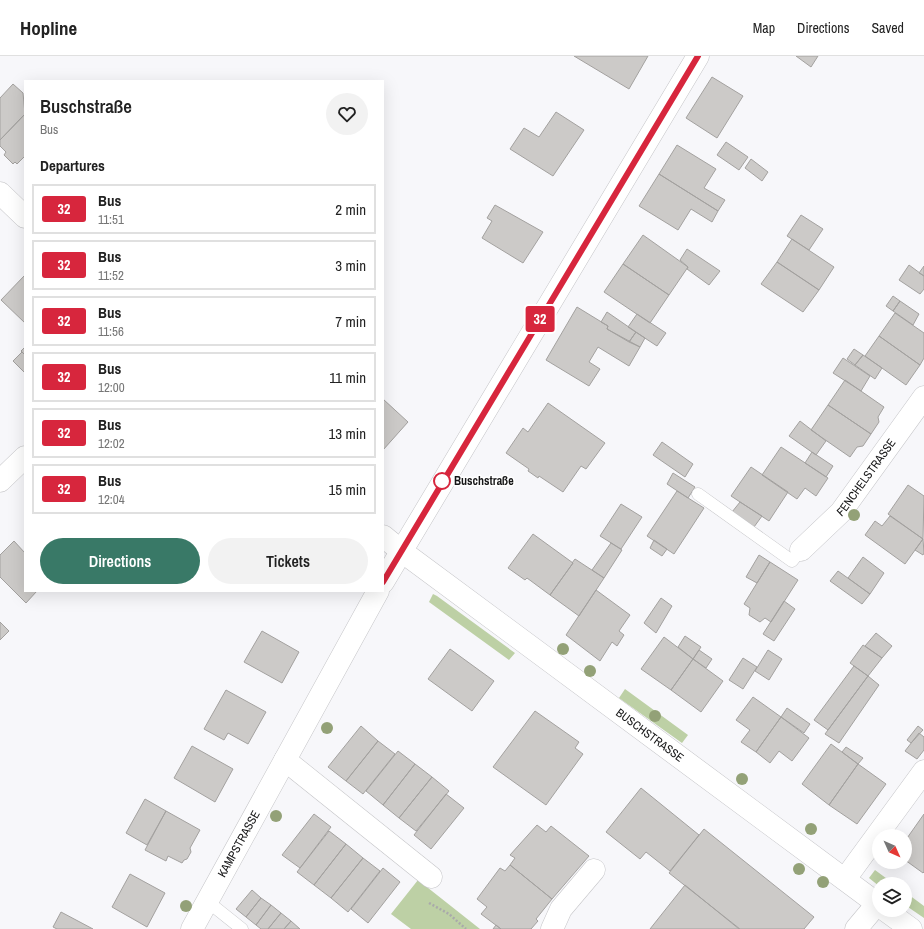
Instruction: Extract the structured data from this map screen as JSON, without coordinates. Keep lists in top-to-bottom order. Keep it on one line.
{"streets":{"street":["FENCHELSTRASSE","BUSCHSTRASSE","KAMPSTRASSE"]},"places":["Buschstraße"],"lines":["bus line 32"],"north":"bottom right","page":{"header":"Hopline","nav":["Map","Directions","Saved"],"on_map":"32","heading":[["Buschstraße","Bus"],"Departures"],"list":[{"mark":"32","name":"Bus","note":"11:51","value":"2 min"},{"mark":"32","name":"Bus","note":"11:52","value":"3 min"},{"mark":"32","name":"Bus","note":"11:56","value":"7 min"},{"mark":"32","name":"Bus","note":"12:00","value":"11 min"},{"mark":"32","name":"Bus","note":"12:02","value":"13 min"},{"mark":"32","name":"Bus","note":"12:04","value":"15 min"}],"buttons":["Directions","Tickets"]}}
